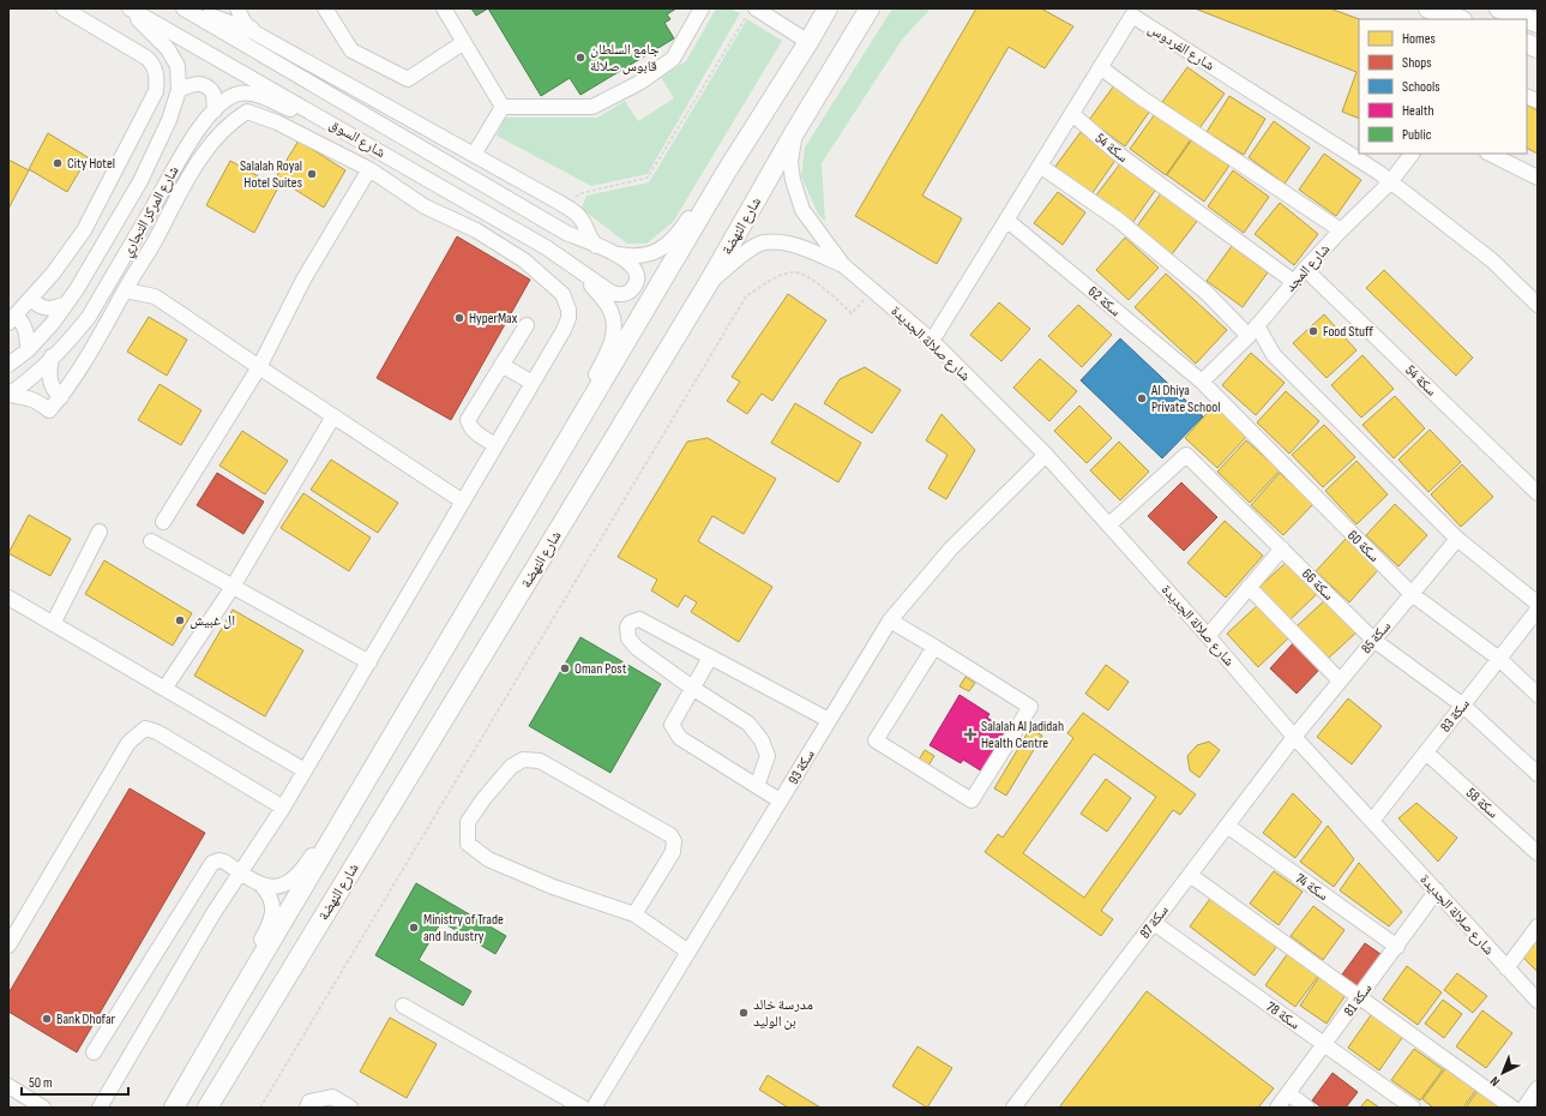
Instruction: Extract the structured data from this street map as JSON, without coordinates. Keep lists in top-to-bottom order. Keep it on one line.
{"streets":{"main road":["شارع النهضة"],"street":["شارع الفردوس","شارع السوق","سكة 54","شارع المركز التجاري","شارع المجد","سكة 62","شارع صلالة الجديدة","سكة 60","سكة 66","سكة 85","سكة 83","سكة 93","سكة 58","سكة 74","سكة 87","سكة 81","سكة 78"]},"crossings":[["شارع الفردوس","سكة 54"],["شارع الفردوس","شارع المجد"],["شارع الفردوس","سكة 62"],["شارع الفردوس","شارع صلالة الجديدة"],["شارع السوق","شارع المركز التجاري"],["سكة 54","شارع المجد"],["شارع النهضة","شارع صلالة الجديدة"],["شارع المجد","سكة 62"],["شارع المجد","سكة 60"],["سكة 62","سكة 60"],["شارع صلالة الجديدة","سكة 66"],["شارع صلالة الجديدة","سكة 85"],["شارع صلالة الجديدة","سكة 83"],["شارع صلالة الجديدة","سكة 93"],["شارع صلالة الجديدة","سكة 87"],["شارع صلالة الجديدة","سكة 81"],["سكة 60","سكة 85"],["سكة 60","سكة 83"],["سكة 66","سكة 85"],["سكة 66","سكة 83"],["سكة 85","سكة 87"],["سكة 83","سكة 58"],["سكة 74","سكة 87"],["سكة 74","سكة 81"],["سكة 87","سكة 78"],["سكة 81","سكة 78"]],"places":{"other":["جامع السلطان قابوس صلالة","City Hotel","Salalah Royal Hotel Suites","HyperMax","Food Stuff","Al Dhiya Private School","ال غبيش","Oman Post","Ministry of Trade and Industry","مدرسة خالد بن الوليد","Bank Dhofar"],"health":["Salalah Al Jadidah Health Centre"]},"legend":["Homes","Shops","Schools","Health","Public"],"scale_bar":"50 m","north":"bottom left"}
